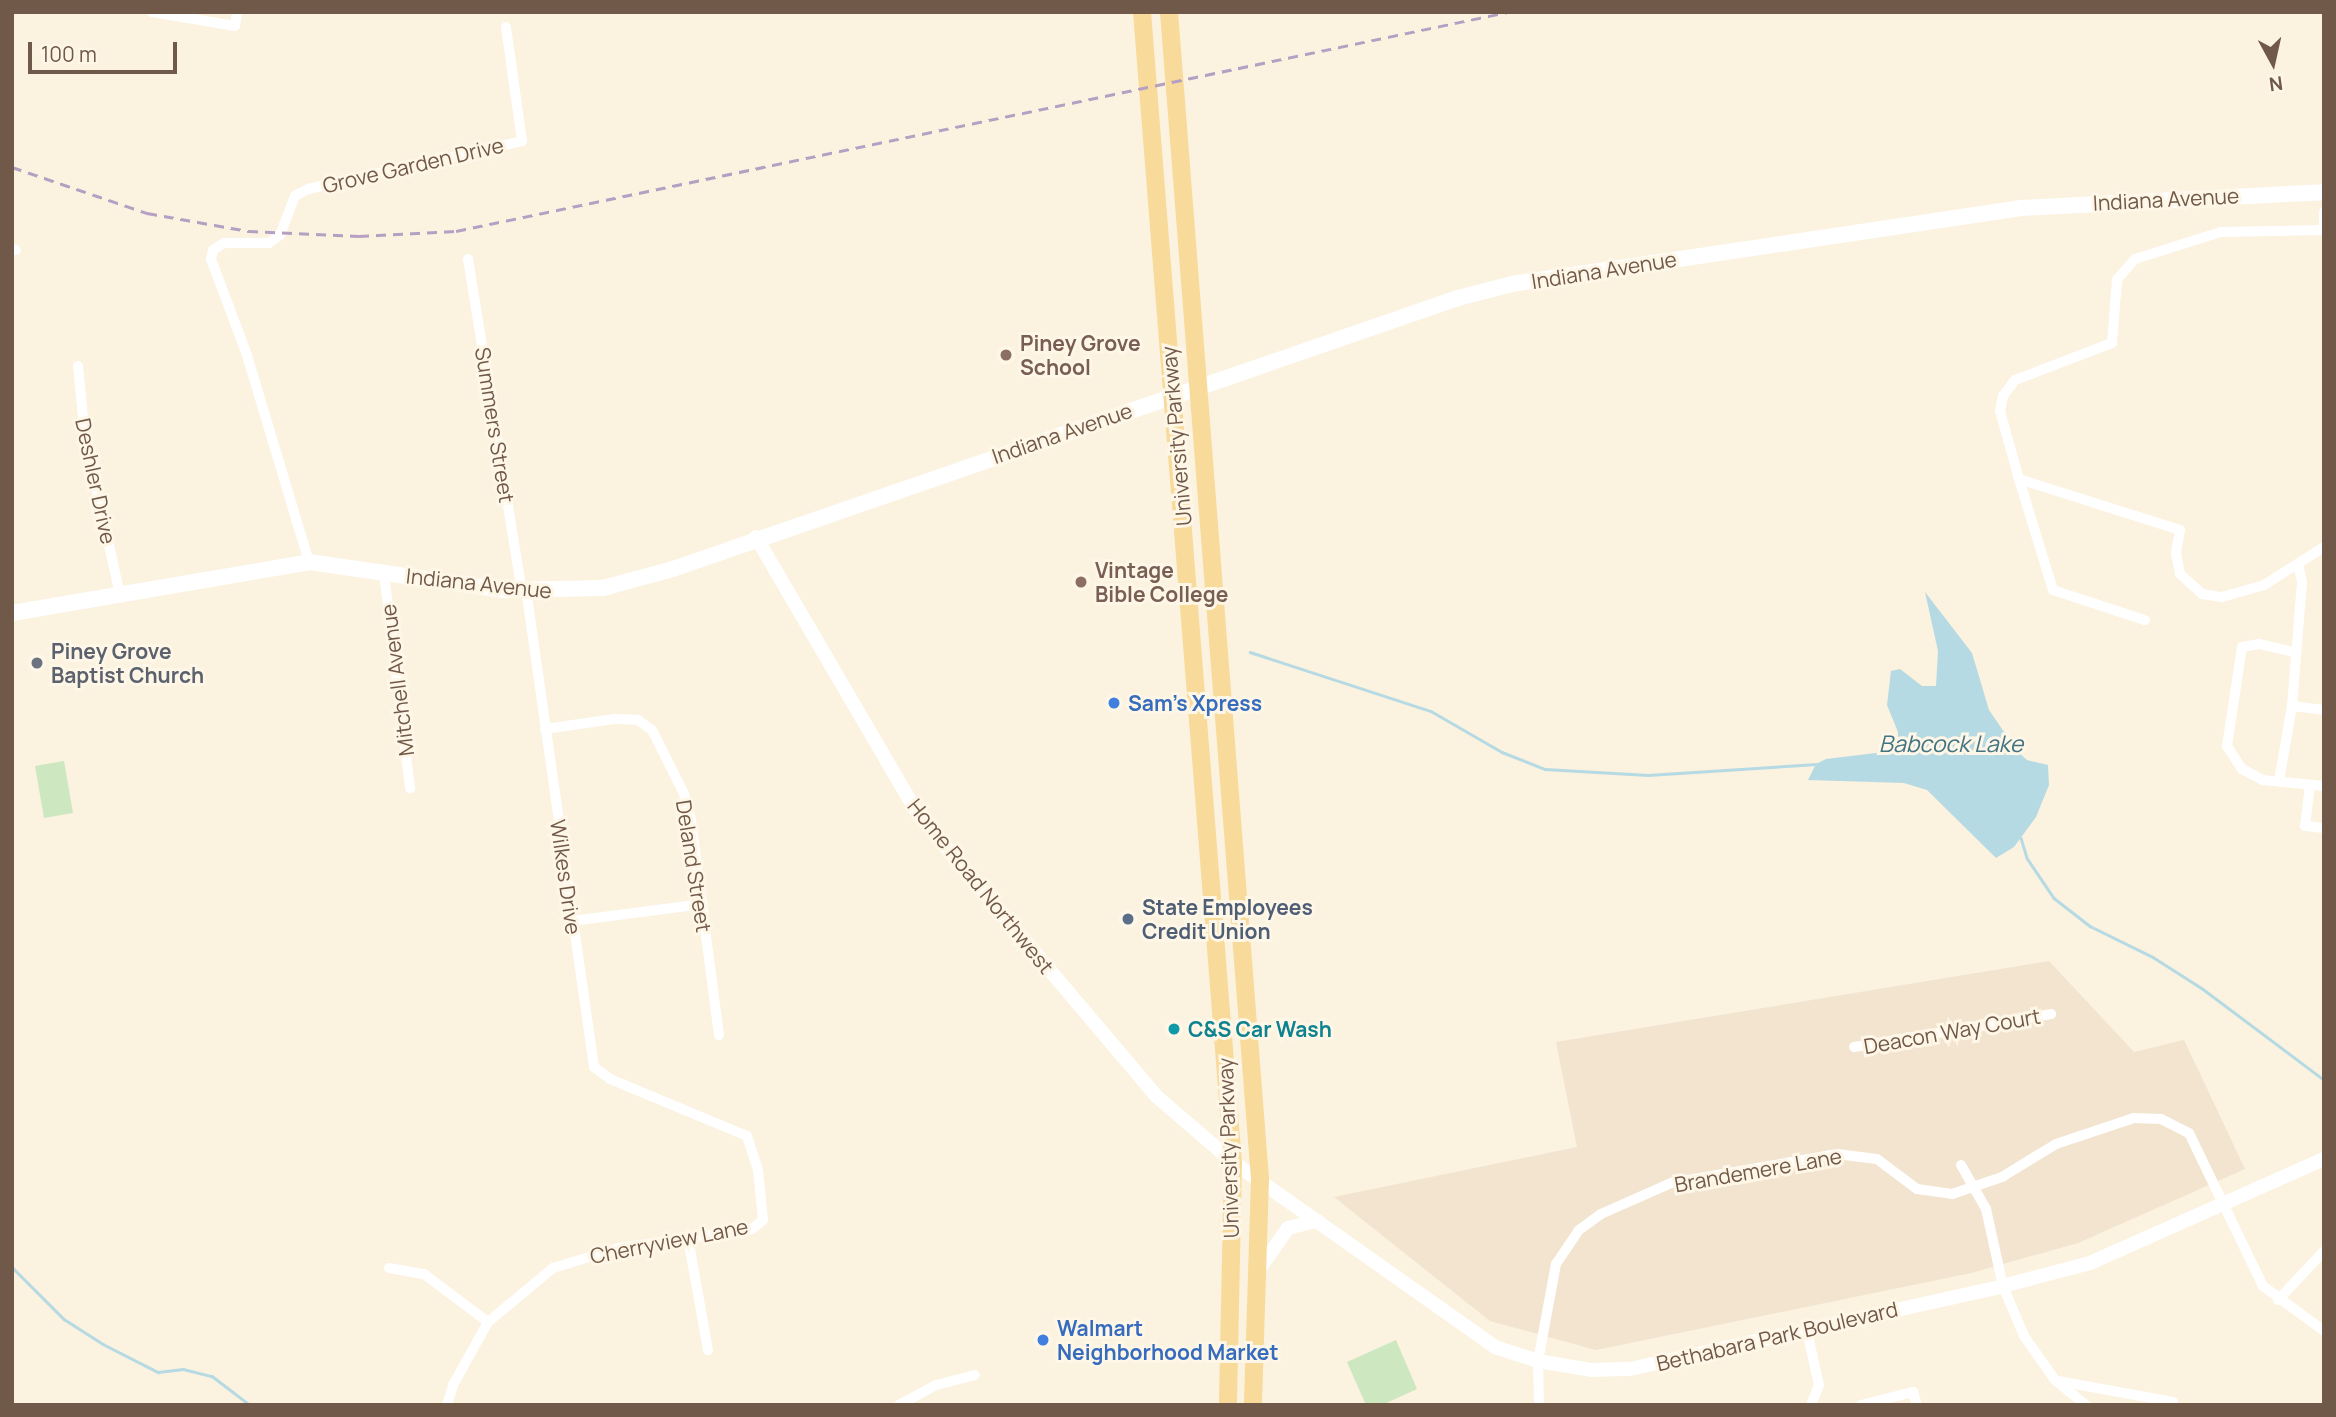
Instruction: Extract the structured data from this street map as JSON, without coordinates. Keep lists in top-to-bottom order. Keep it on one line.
{"streets":{"main road":["Indiana Avenue","University Parkway"],"street":["Grove Garden Drive","Summers Street","Deshler Drive","Mitchell Avenue","Deland Street","Wilkes Drive","Home Road Northwest","Deacon Way Court","Brandemere Lane","Cherryview Lane","Bethabara Park Boulevard"]},"crossings":[["Grove Garden Drive","Indiana Avenue"],["Indiana Avenue","Summers Street"],["Indiana Avenue","Deshler Drive"],["Indiana Avenue","Mitchell Avenue"],["Indiana Avenue","Wilkes Drive"],["Indiana Avenue","Home Road Northwest"],["Summers Street","Wilkes Drive"],["University Parkway","Home Road Northwest"],["University Parkway","Bethabara Park Boulevard"],["Deland Street","Wilkes Drive"],["Wilkes Drive","Cherryview Lane"],["Home Road Northwest","Bethabara Park Boulevard"],["Brandemere Lane","Bethabara Park Boulevard"]],"water":["Babcock Lake"],"places":["Piney Grove School","Vintage Bible College","Piney Grove Baptist Church","Sam's Xpress","State Employees Credit Union","C&S Car Wash","Walmart Neighborhood Market"],"scale_bar":"100 m","north":"bottom"}
